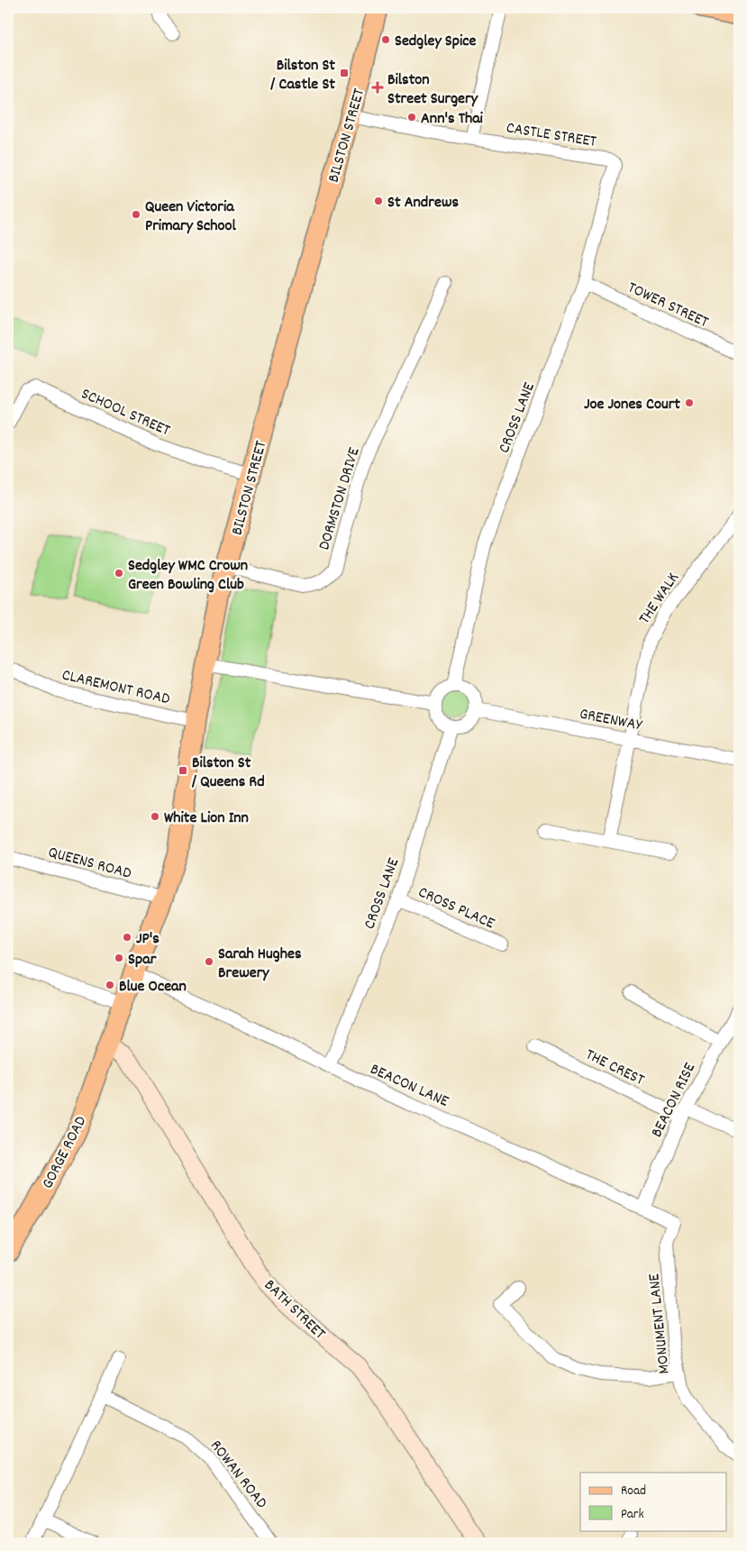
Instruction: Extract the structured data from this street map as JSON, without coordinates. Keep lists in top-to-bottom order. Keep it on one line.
{"streets":{"main road":["BILSTON STREET","GORGE ROAD"],"street":["CASTLE STREET","TOWER STREET","SCHOOL STREET","CROSS LANE","DORMSTON DRIVE","THE WALK","CLAREMONT ROAD","GREENWAY","QUEENS ROAD","CROSS PLACE","THE CREST","BEACON LANE","BEACON RISE","BATH STREET","MONUMENT LANE","ROWAN ROAD"]},"crossings":[["CASTLE STREET","BILSTON STREET"],["CASTLE STREET","CROSS LANE"],["BILSTON STREET","SCHOOL STREET"],["BILSTON STREET","DORMSTON DRIVE"],["BILSTON STREET","CLAREMONT ROAD"],["BILSTON STREET","QUEENS ROAD"],["BILSTON STREET","BEACON LANE"],["BILSTON STREET","GORGE ROAD"],["BILSTON STREET","BATH STREET"],["TOWER STREET","CROSS LANE"],["CROSS LANE","GREENWAY"],["CROSS LANE","CROSS PLACE"],["CROSS LANE","BEACON LANE"],["THE WALK","GREENWAY"],["THE CREST","BEACON RISE"],["BEACON LANE","BEACON RISE"],["BEACON LANE","MONUMENT LANE"],["GORGE ROAD","BATH STREET"]],"places":{"other":["Sedgley Spice","Ann's Thai","St Andrews","Queen Victoria Primary School","Joe Jones Court","Sedgley WMC Crown Green Bowling Club","White Lion Inn","JP's","Spar","Sarah Hughes Brewery","Blue Ocean"],"transit":["Bilston St / Castle St","Bilston St / Queens Rd"],"health":["Bilston Street Surgery"]},"legend":["Road","Park"]}
